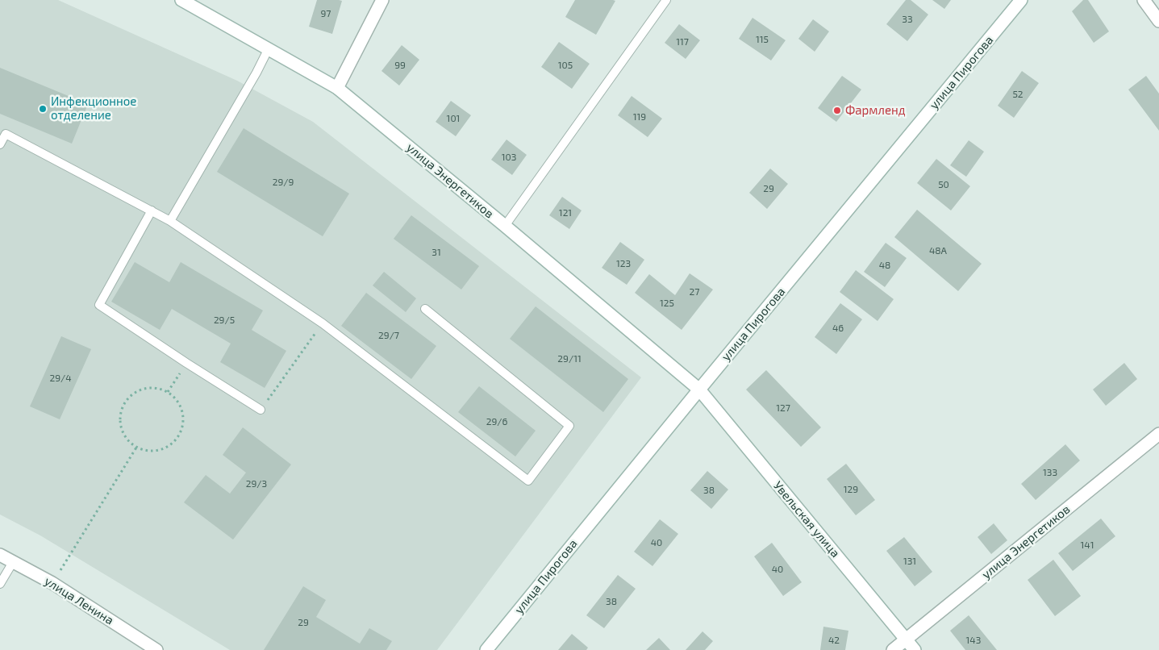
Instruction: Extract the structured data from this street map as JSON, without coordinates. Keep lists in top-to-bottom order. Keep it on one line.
{"streets":{"street":["улица Пирогова","улица Энергетиков","Увельская улица","улица Ленина"]},"crossings":[["улица Пирогова","улица Энергетиков"],["улица Пирогова","Увельская улица"],["улица Энергетиков","Увельская улица"]],"places":["Инфекционное отделение","Фармленд"],"house_numbers":["97","33","115","117","99","105","52","119","101","103","29/9","50","29","121","48А","31","123","48","27","125","29/5","46","29/7","29/11","29/4","127","29/6","133","29/3","129","38","40","141","131","40","38","29","42","143"]}
